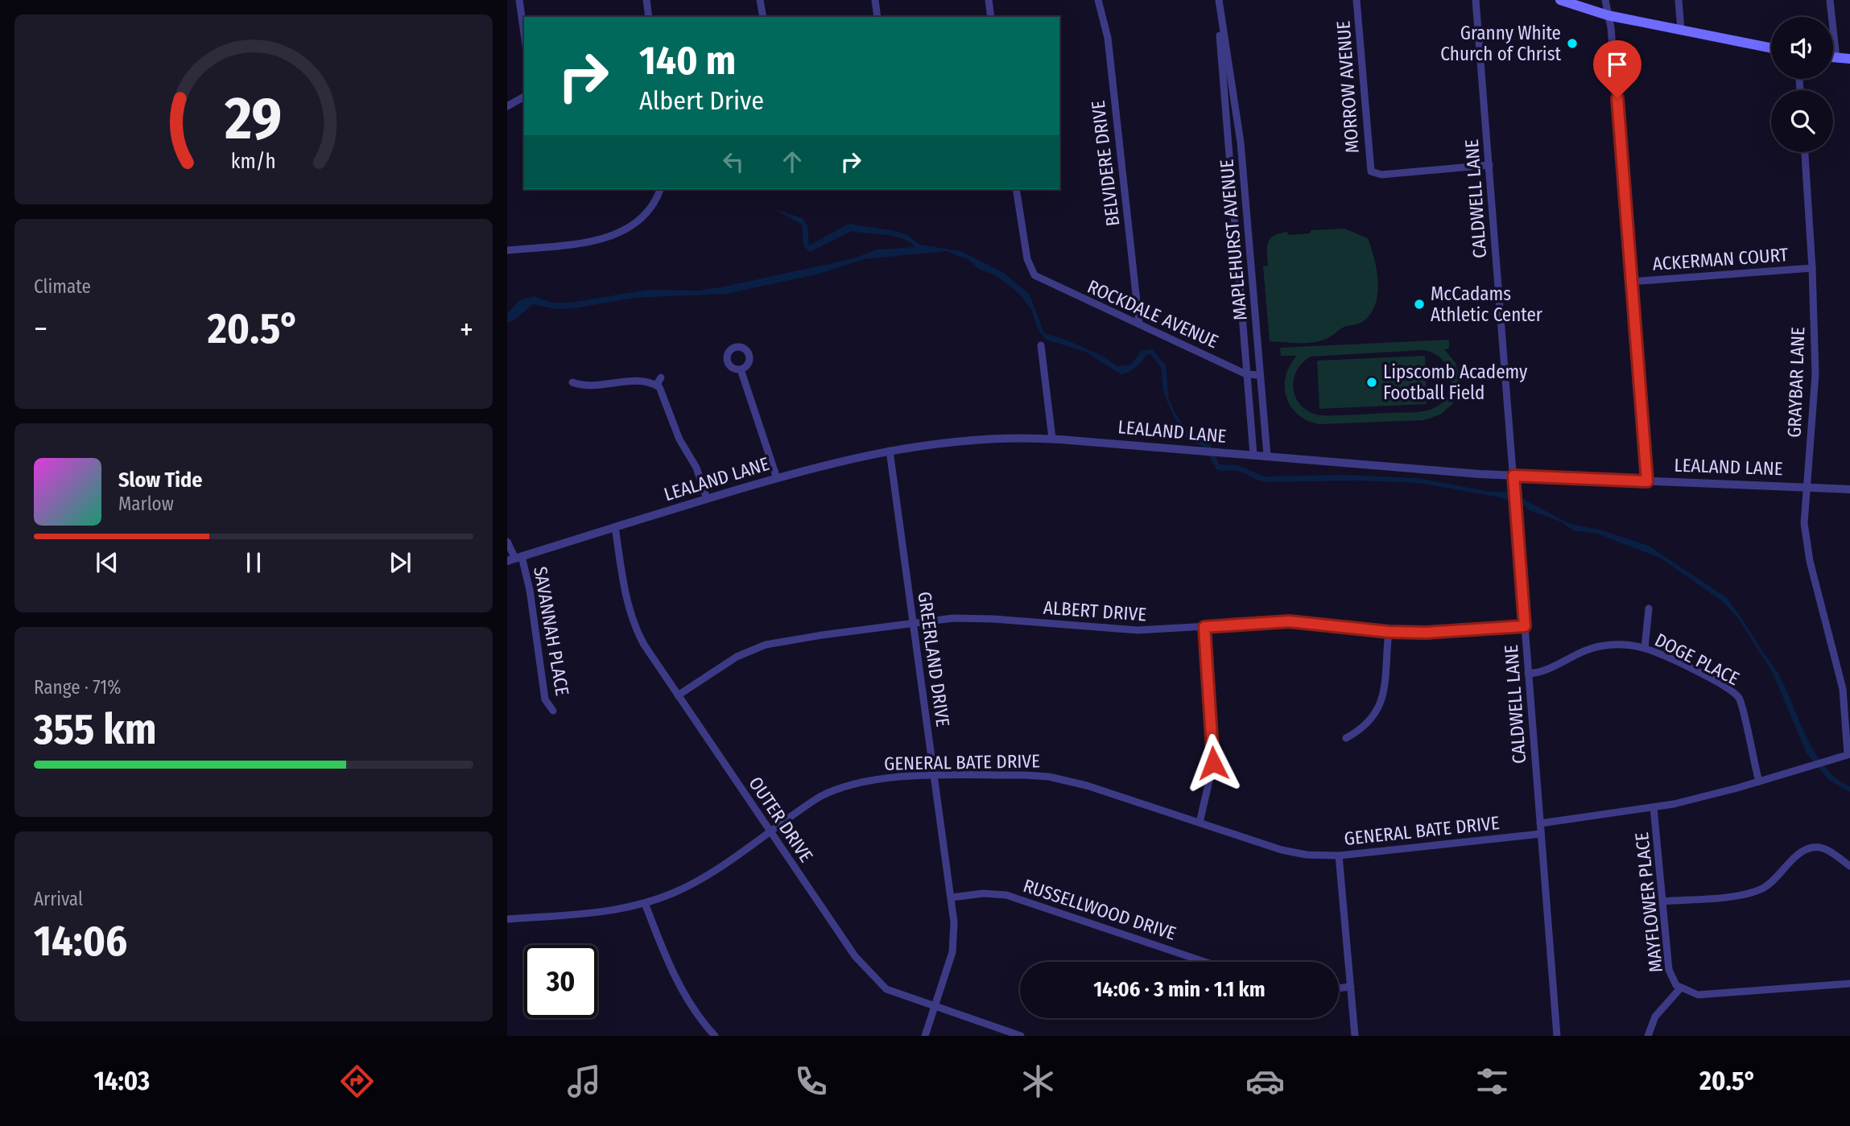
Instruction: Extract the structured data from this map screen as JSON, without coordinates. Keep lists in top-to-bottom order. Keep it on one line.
{"streets":{"street":["MORROW AVENUE","BELVIDERE DRIVE","CALDWELL LANE","MAPLEHURST AVENUE","ACKERMAN COURT","ROCKDALE AVENUE","GRAYBAR LANE","LEALAND LANE","ALBERT DRIVE","SAVANNAH PLACE","GREERLAND DRIVE","DOGE PLACE","GENERAL BATE DRIVE","OUTER DRIVE","MAYFLOWER PLACE","RUSSELLWOOD DRIVE"]},"crossings":[["MORROW AVENUE","CALDWELL LANE"],["BELVIDERE DRIVE","ROCKDALE AVENUE"],["CALDWELL LANE","LEALAND LANE"],["CALDWELL LANE","ALBERT DRIVE"],["CALDWELL LANE","DOGE PLACE"],["CALDWELL LANE","GENERAL BATE DRIVE"],["MAPLEHURST AVENUE","ROCKDALE AVENUE"],["MAPLEHURST AVENUE","LEALAND LANE"],["ACKERMAN COURT","GRAYBAR LANE"],["GRAYBAR LANE","LEALAND LANE"],["LEALAND LANE","SAVANNAH PLACE"],["LEALAND LANE","GREERLAND DRIVE"],["LEALAND LANE","OUTER DRIVE"],["ALBERT DRIVE","GREERLAND DRIVE"],["ALBERT DRIVE","OUTER DRIVE"],["GREERLAND DRIVE","GENERAL BATE DRIVE"],["GREERLAND DRIVE","OUTER DRIVE"],["GREERLAND DRIVE","RUSSELLWOOD DRIVE"],["GENERAL BATE DRIVE","OUTER DRIVE"]],"places":["Granny White Church of Christ","McCadams Athletic Center","Lipscomb Academy Football Field"],"page":{"turn":["140 m","Albert Drive"],"tile":["Climate",["Range · 71%","355 km"],["Arrival","14:06"]],"heat":["−","20.5°","+"],"song":["Slow Tide","Marlow"],"limit":"30","trip":"14:06 · 3 min · 1.1 km","tabs":["14:03","20.5°"],"gauge":["29","km/h"]}}
